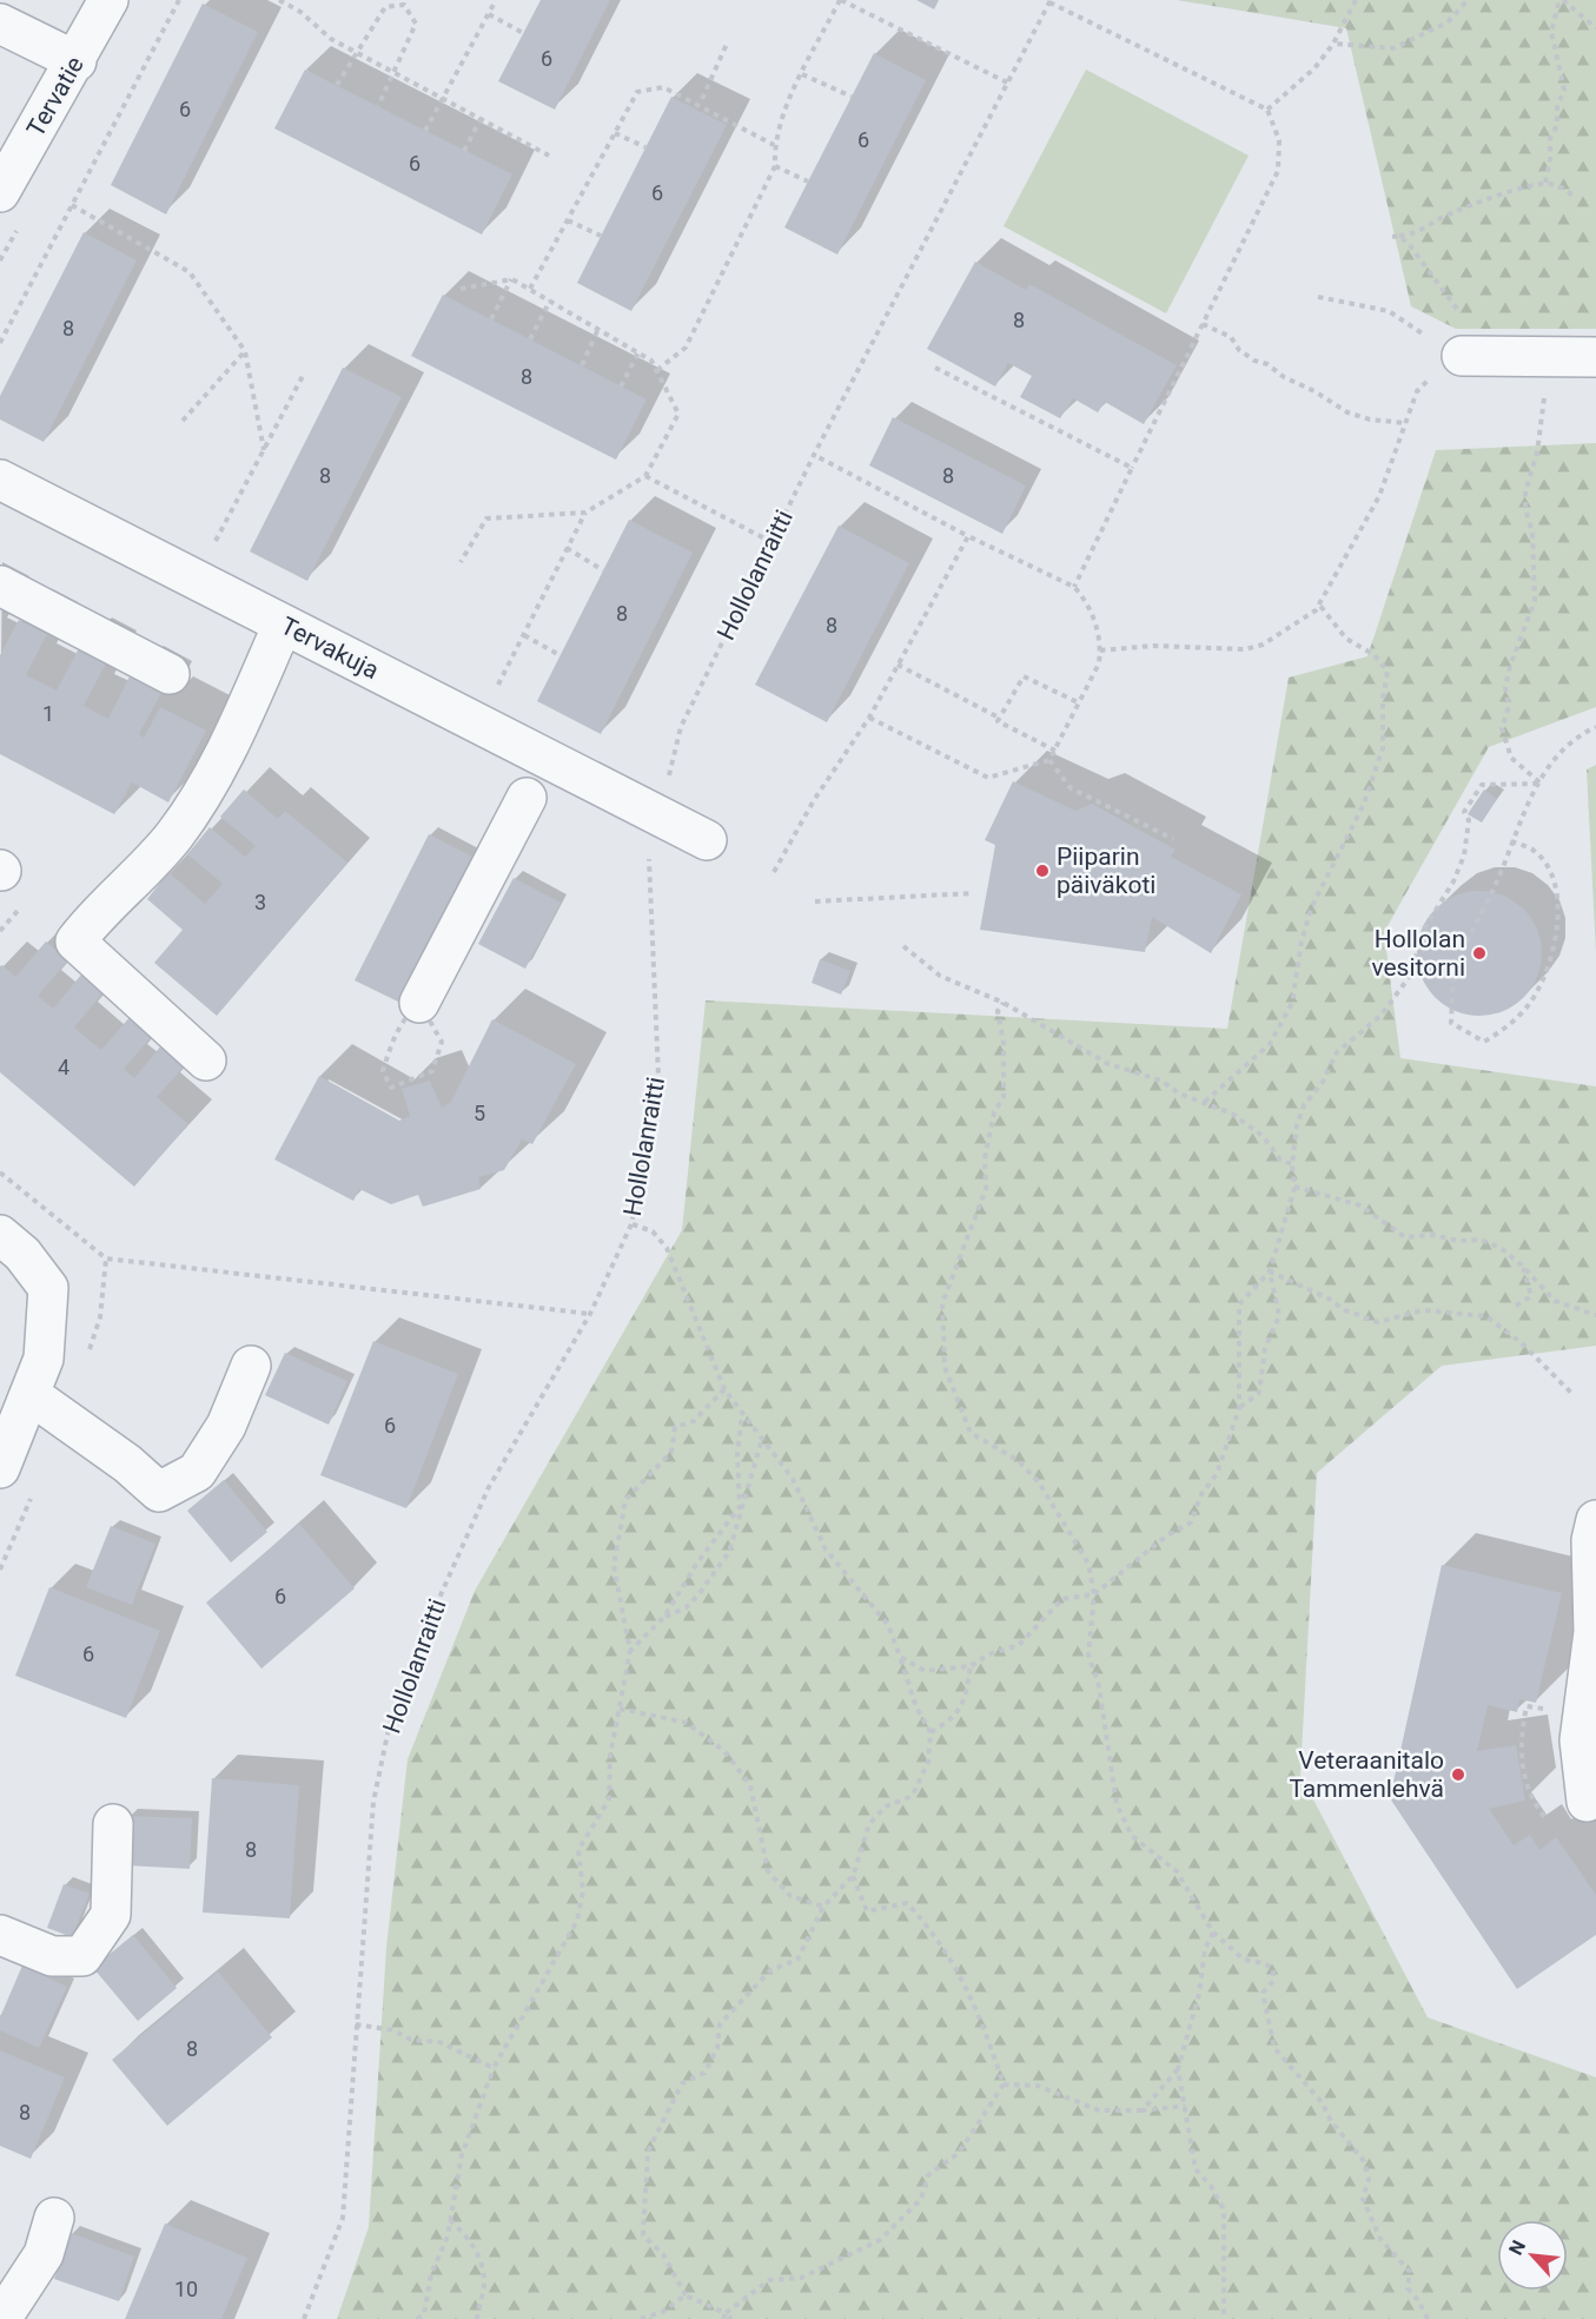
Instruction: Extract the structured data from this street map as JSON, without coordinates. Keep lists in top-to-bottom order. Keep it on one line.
{"streets":{"street":["Tervatie","Tervakuja"],"path":["Hollolanraitti"]},"crossings":[["Hollolanraitti","Tervakuja"]],"places":["Piiparin päiväkoti","Hollolan vesitorni","Veteraanitalo Tammenlehvä"],"house_numbers":["6","6","6","6","6","8","8","8","8","8","8","8","1","3","4","5","6","6","6","8","8","8","10"],"north":"top left"}
